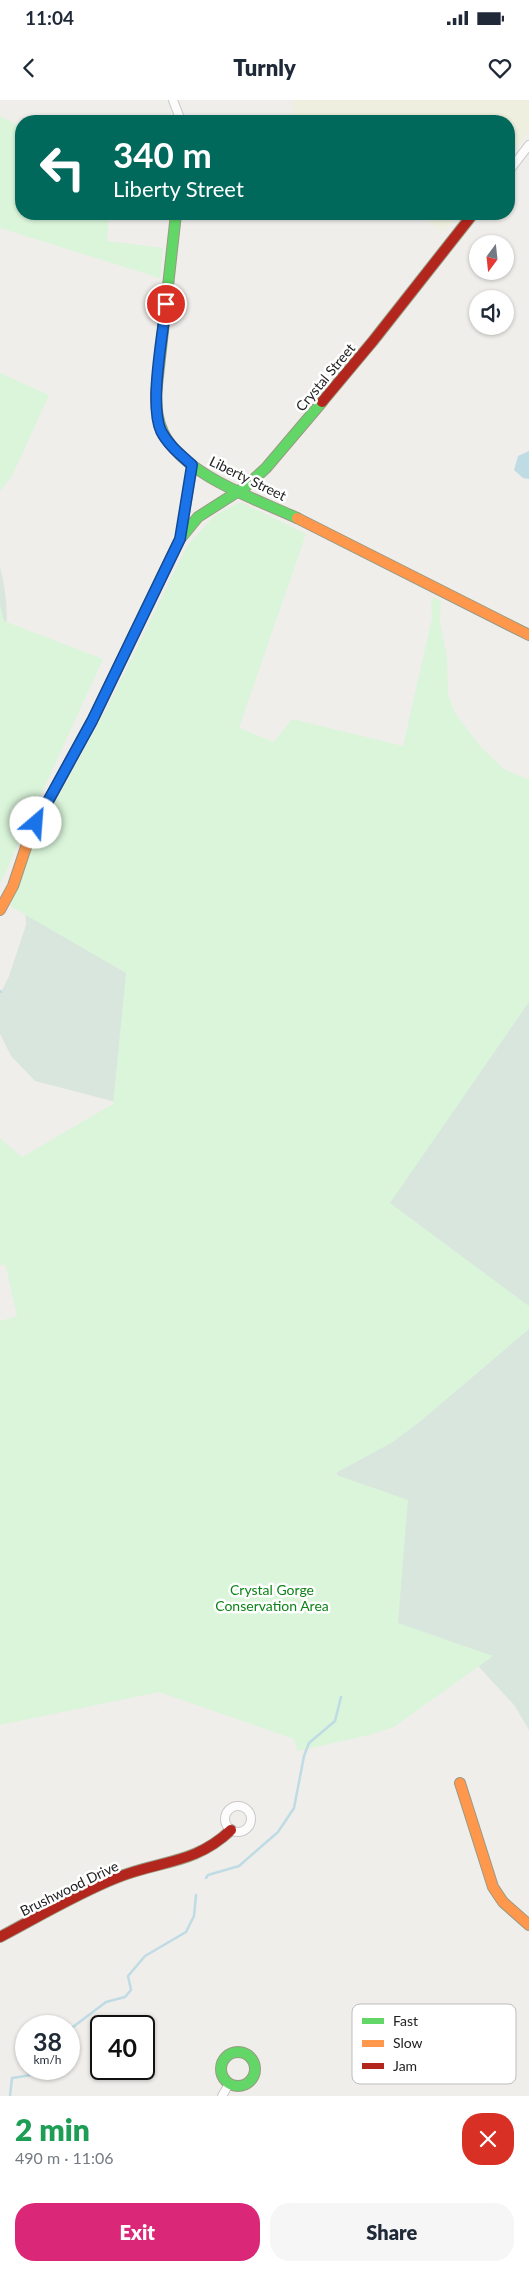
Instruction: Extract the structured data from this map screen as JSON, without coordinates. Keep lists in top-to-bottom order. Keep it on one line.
{"streets":{"street":["Crystal Street","Liberty Street","Brushwood Drive"]},"crossings":[["Crystal Street","Liberty Street"]],"parks":["Crystal Gorge Conservation Area"],"legend":["Fast","Slow","Jam"],"north":"bottom","page":{"status":"11:04","header":"Turnly","turn":["340 m","Liberty Street"],"speed":"38 km/h","limit":"40","heading":["2 min","490 m · 11:06"],"buttons":["Exit","Share"]}}
